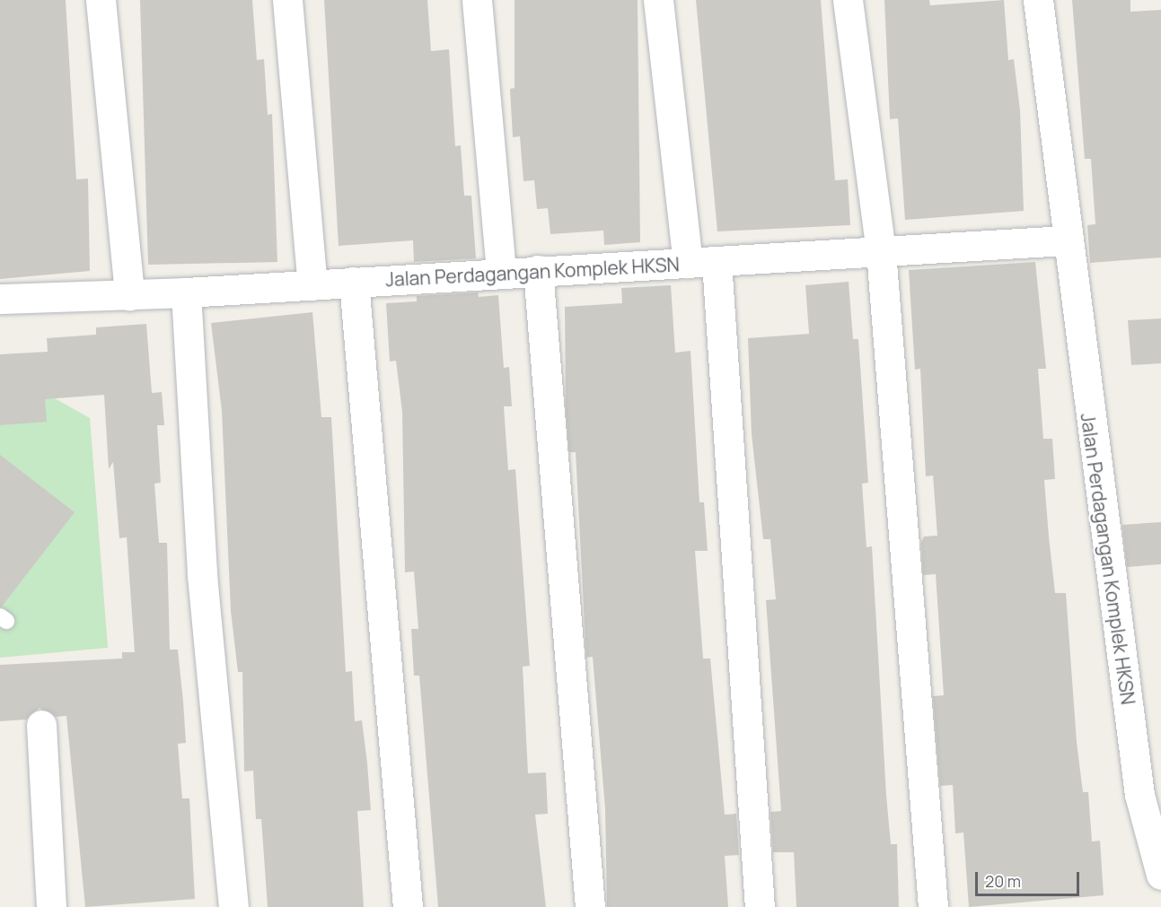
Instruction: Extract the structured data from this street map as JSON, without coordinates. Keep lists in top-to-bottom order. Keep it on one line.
{"streets":{"street":["Jalan Perdagangan Komplek HKSN"]},"scale_bar":"20 m"}
